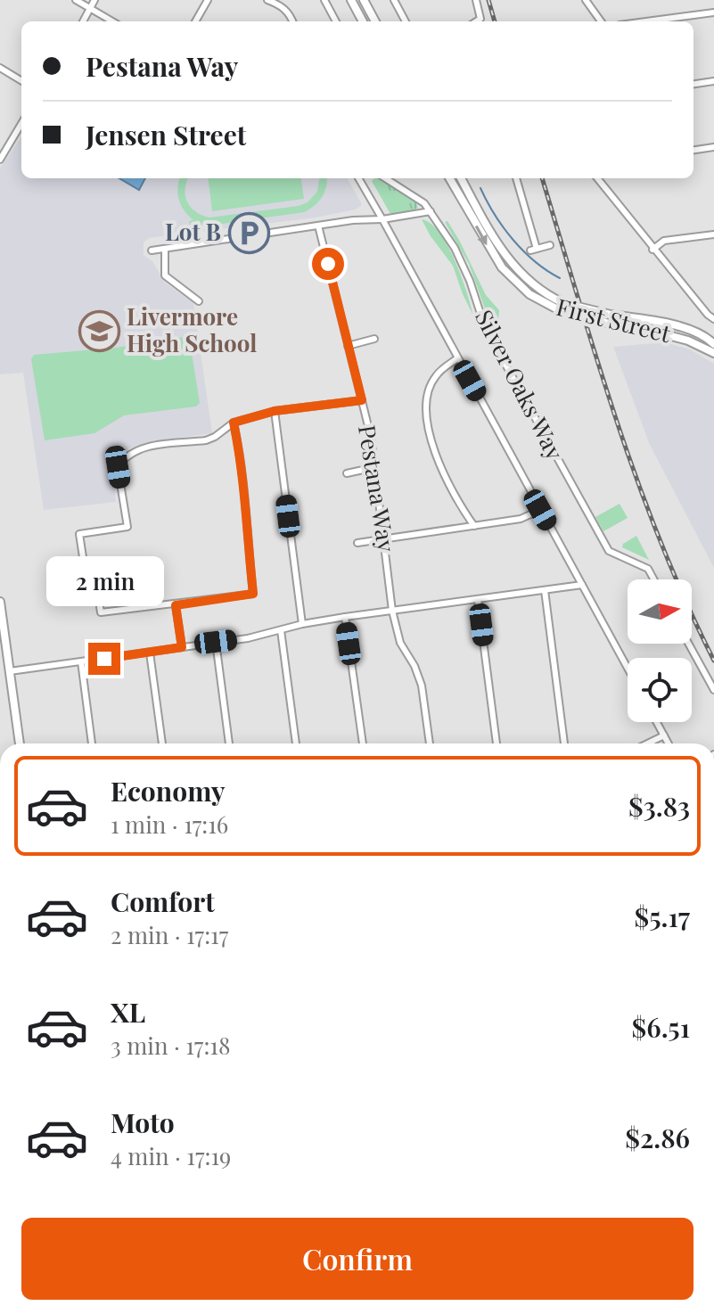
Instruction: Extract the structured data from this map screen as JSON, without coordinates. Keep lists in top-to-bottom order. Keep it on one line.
{"streets":{"main road":["First Street"],"street":["Silver Oaks Way","Pestana Way"]},"places":{"parking":["Lot B"],"school or university":["Livermore High School"]},"north":"right","page":{"banner":["Pestana Way","Jensen Street"],"bubble":"2 min","list":[{"name":"Economy","note":"1 min · 17:16","value":"$3.83"},{"name":"Comfort","note":"2 min · 17:17","value":"$5.17"},{"name":"XL","note":"3 min · 17:18","value":"$6.51"},{"name":"Moto","note":"4 min · 17:19","value":"$2.86"}],"buttons":"Confirm"}}
